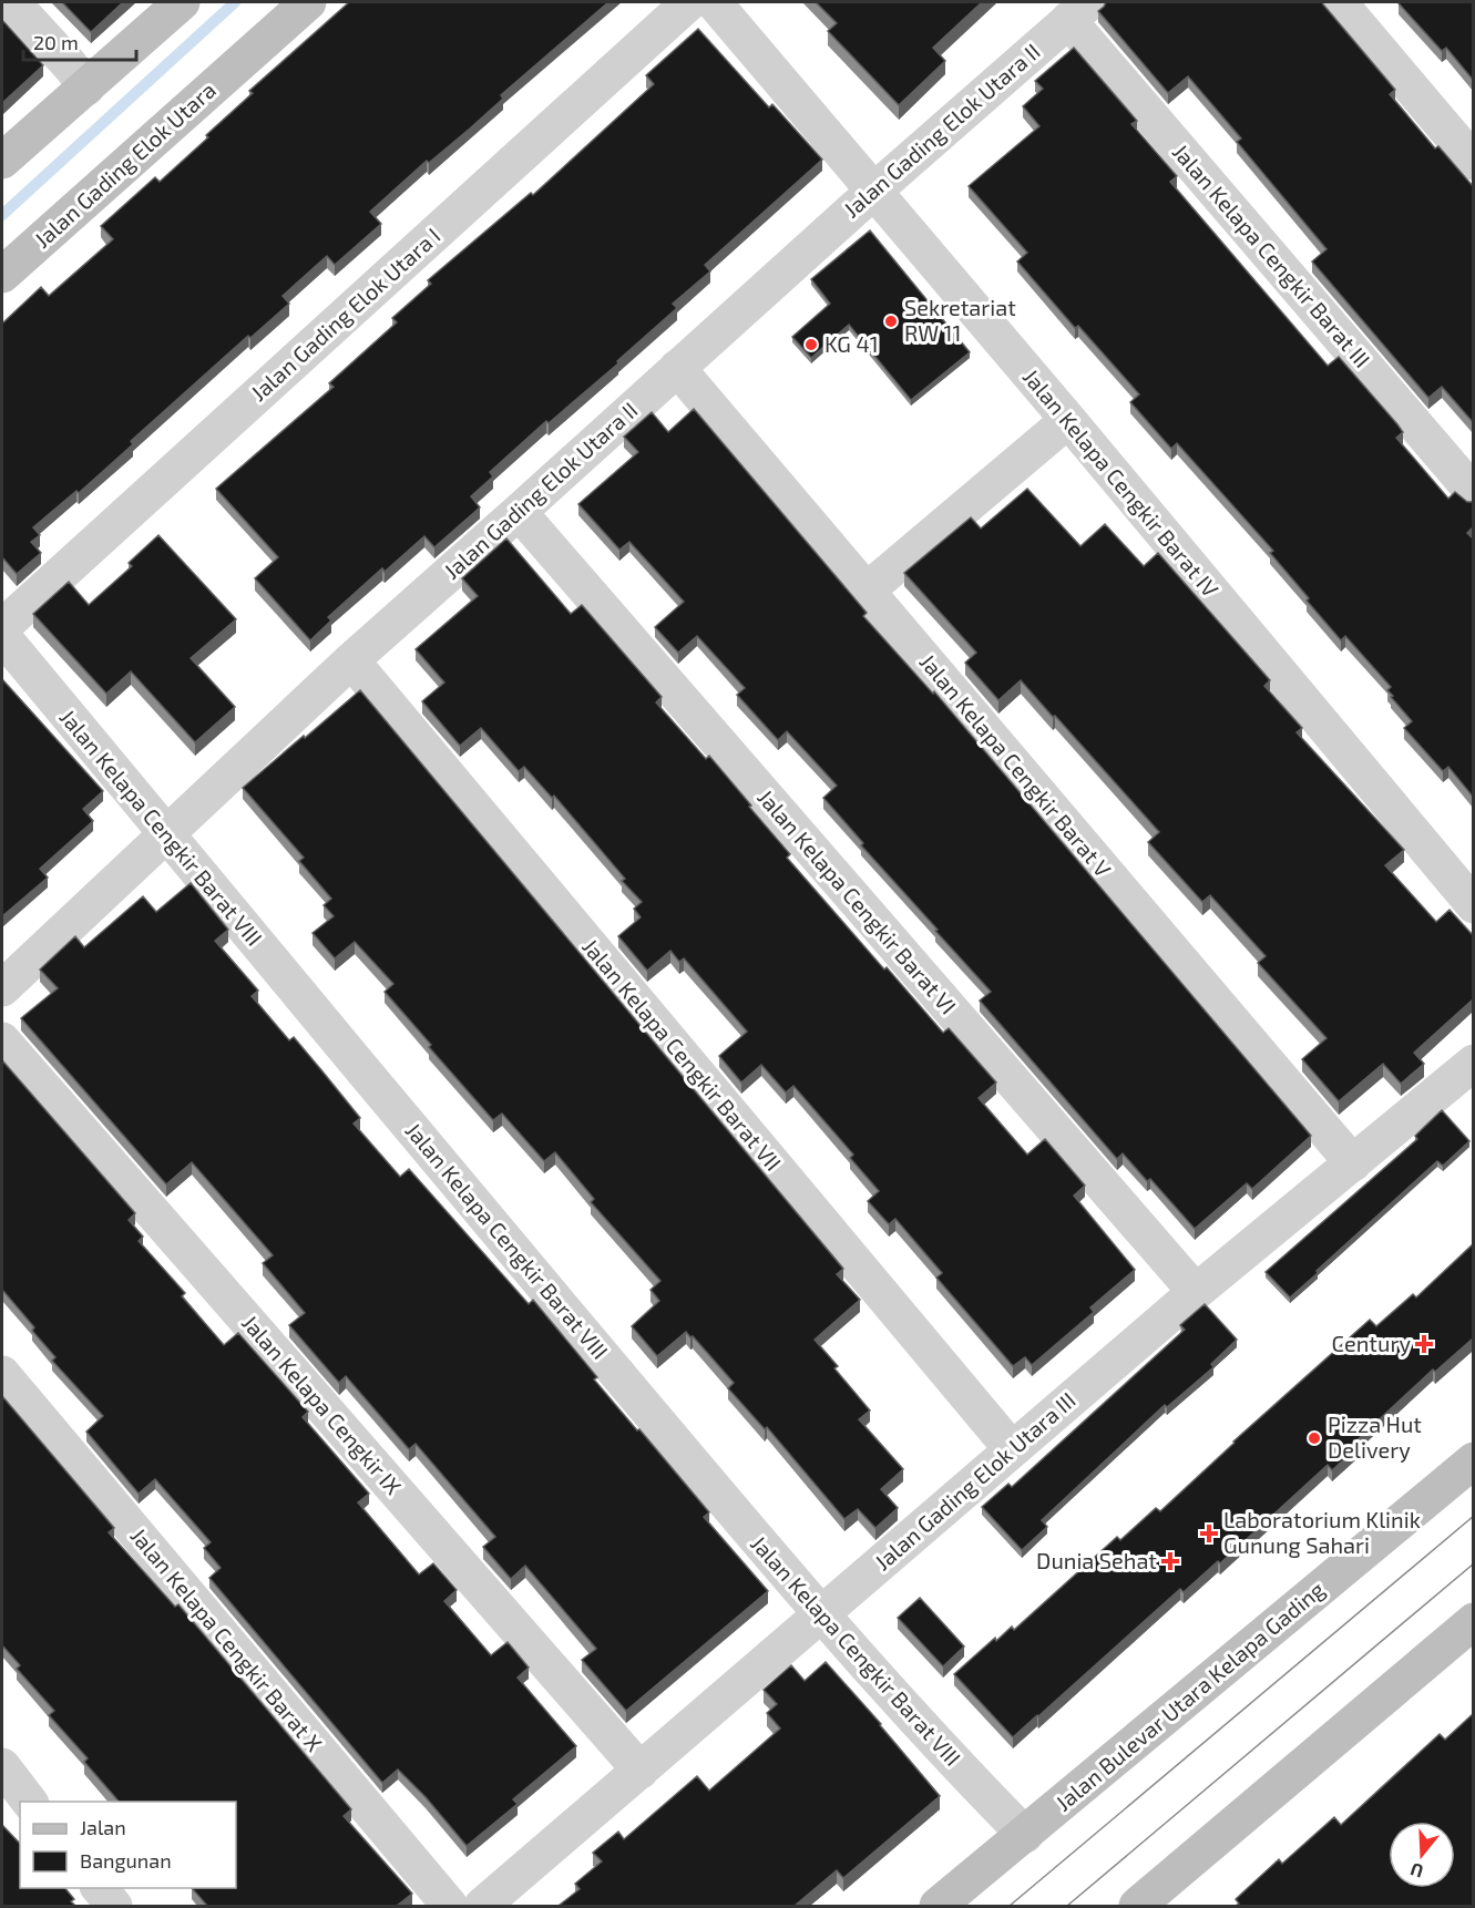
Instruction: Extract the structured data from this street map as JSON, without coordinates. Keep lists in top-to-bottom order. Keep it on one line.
{"streets":{"main road":["Jalan Gading Elok Utara","Jalan Bulevar Utara Kelapa Gading"],"street":["Jalan Gading Elok Utara II","Jalan Kelapa Cengkir Barat III","Jalan Gading Elok Utara I","Jalan Kelapa Cengkir Barat IV","Jalan Kelapa Cengkir Barat V","Jalan Kelapa Cengkir Barat VIII","Jalan Kelapa Cengkir Barat VI","Jalan Kelapa Cengkir Barat VII","Jalan Kelapa Cengkir IX","Jalan Gading Elok Utara III","Jalan Kelapa Cengkir Barat X"]},"crossings":[["Jalan Gading Elok Utara II","Jalan Kelapa Cengkir Barat III"],["Jalan Gading Elok Utara II","Jalan Kelapa Cengkir Barat IV"],["Jalan Gading Elok Utara II","Jalan Kelapa Cengkir Barat V"],["Jalan Gading Elok Utara II","Jalan Kelapa Cengkir Barat VIII"],["Jalan Gading Elok Utara II","Jalan Kelapa Cengkir Barat VI"],["Jalan Gading Elok Utara II","Jalan Kelapa Cengkir Barat VII"],["Jalan Kelapa Cengkir Barat V","Jalan Gading Elok Utara III"],["Jalan Kelapa Cengkir Barat VIII","Jalan Gading Elok Utara III"],["Jalan Kelapa Cengkir Barat VIII","Jalan Bulevar Utara Kelapa Gading"],["Jalan Kelapa Cengkir Barat VI","Jalan Gading Elok Utara III"],["Jalan Kelapa Cengkir Barat VII","Jalan Gading Elok Utara III"],["Jalan Kelapa Cengkir IX","Jalan Gading Elok Utara III"]],"places":{"other":["Sekretariat RW 11","KG 41","Pizza Hut Delivery"],"health":["Century","Laboratorium Klinik Gunung Sahari","Dunia Sehat"]},"legend":["Jalan","Bangunan"],"scale_bar":"20 m","north":"bottom"}
